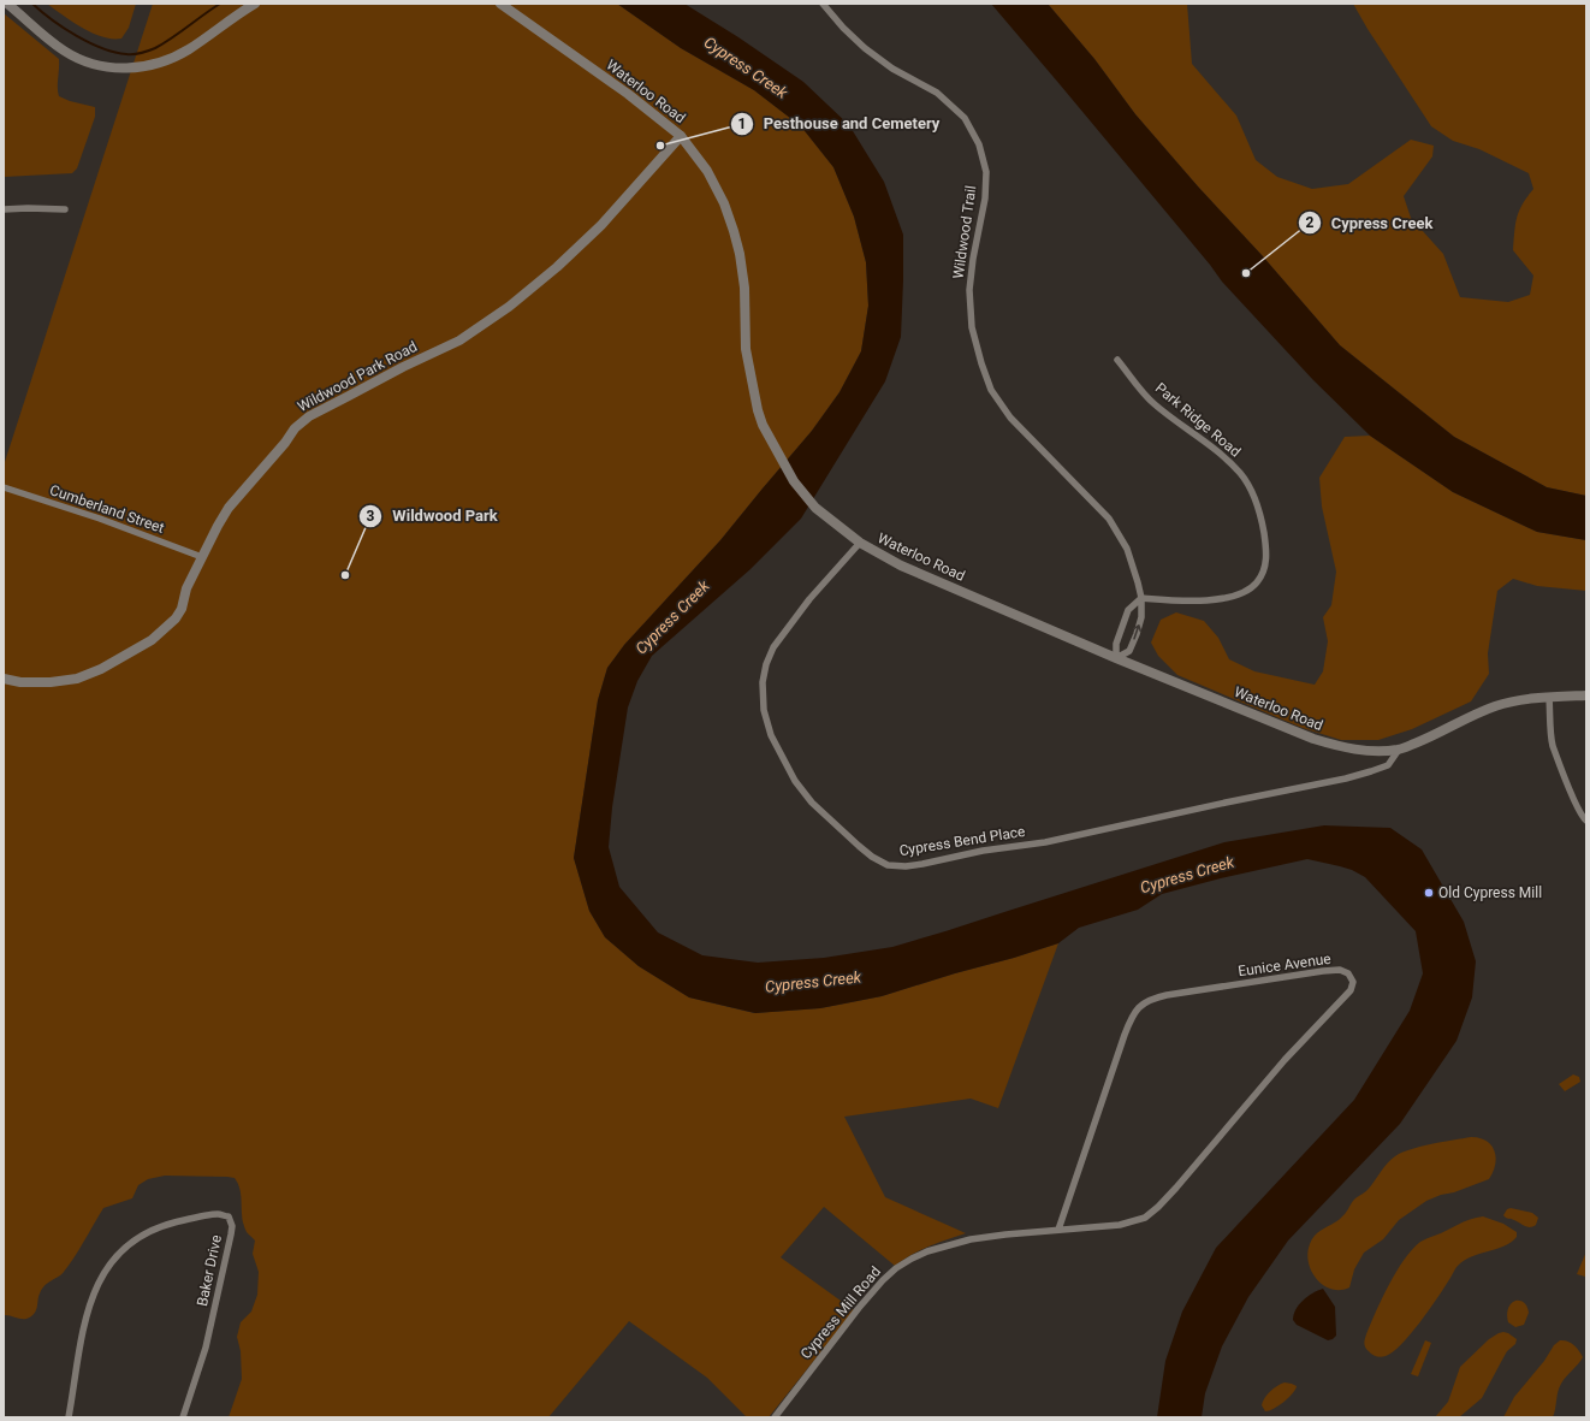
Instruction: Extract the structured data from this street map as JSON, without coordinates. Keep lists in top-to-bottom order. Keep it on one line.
{"streets":{"street":["Waterloo Road","Wildwood Trail","Wildwood Park Road","Park Ridge Road","Cumberland Street","Cypress Bend Place","Eunice Avenue","Baker Drive","Cypress Mill Road"]},"crossings":[["Waterloo Road","Wildwood Trail"],["Waterloo Road","Wildwood Park Road"],["Waterloo Road","Cypress Bend Place"],["Wildwood Trail","Park Ridge Road"],["Wildwood Park Road","Cumberland Street"],["Eunice Avenue","Cypress Mill Road"]],"water":["Cypress Creek"],"places":["Pesthouse and Cemetery","Cypress Creek","Wildwood Park","Old Cypress Mill"]}
